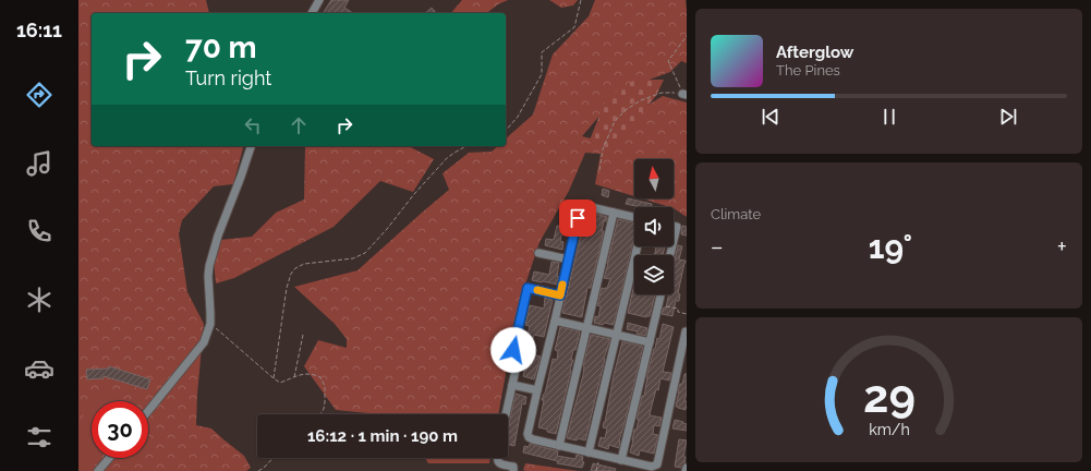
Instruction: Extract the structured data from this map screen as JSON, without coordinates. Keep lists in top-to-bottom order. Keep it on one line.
{"north":"top","page":{"tabs":"16:11","turn":["70 m","Turn right"],"song":["Afterglow","The Pines"],"tile":"Climate","heat":["−","19°","+"],"limit":"30","trip":"16:12 · 1 min · 190 m","gauge":["29","km/h"]}}
